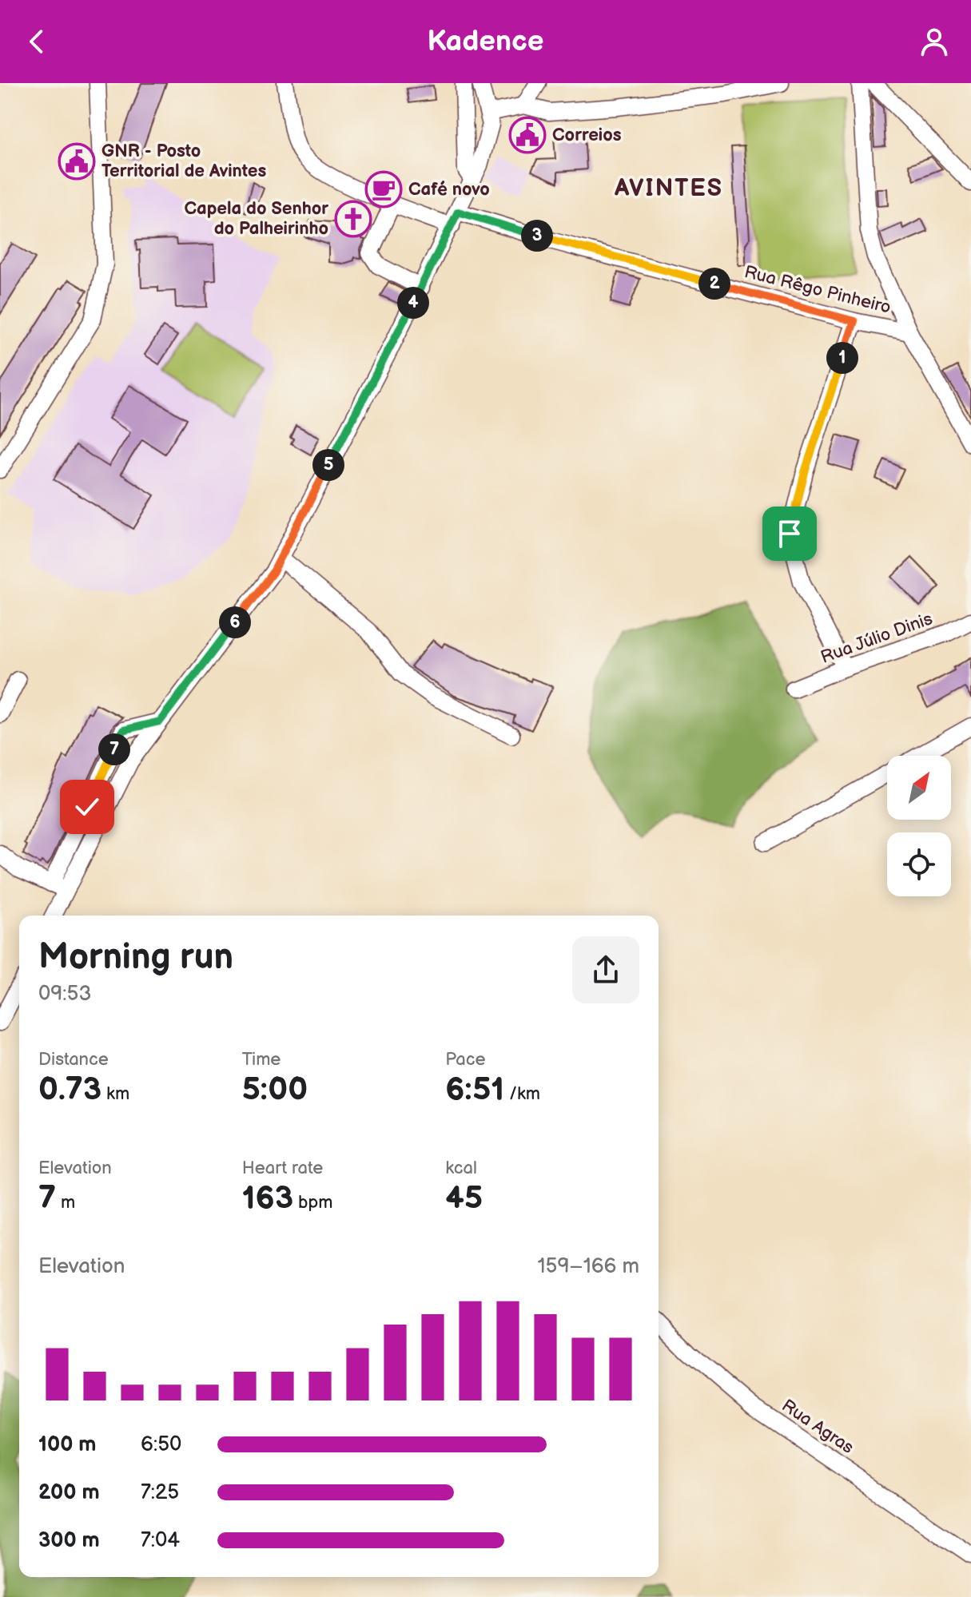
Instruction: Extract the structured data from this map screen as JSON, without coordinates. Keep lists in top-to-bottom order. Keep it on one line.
{"streets":{"street":["Rua Rêgo Pinheiro","Rua Júlio Dinis","Rua Agras"]},"districts":["AVINTES"],"places":{"public building":["Correios","GNR - Posto Territorial de Avintes"],"cafe":["Café novo"],"church":["Capela do Senhor do Palheirinho"]},"north":"top right","page":{"header":"Kadence","pins":["3","2","4","1","5","6","7"],"heading":["Morning run","09:53"],"stats":[["Distance","0.73 km"],["Time","5:00"],["Pace","6:51 /km"],["Elevation","7 m"],["Heart rate","163 bpm"],["kcal","45"]],"chart":["Elevation","159–166 m"],"list":[{"name":"100 m","note":"6:50"},{"name":"200 m","note":"7:25"},{"name":"300 m","note":"7:04"}]}}
